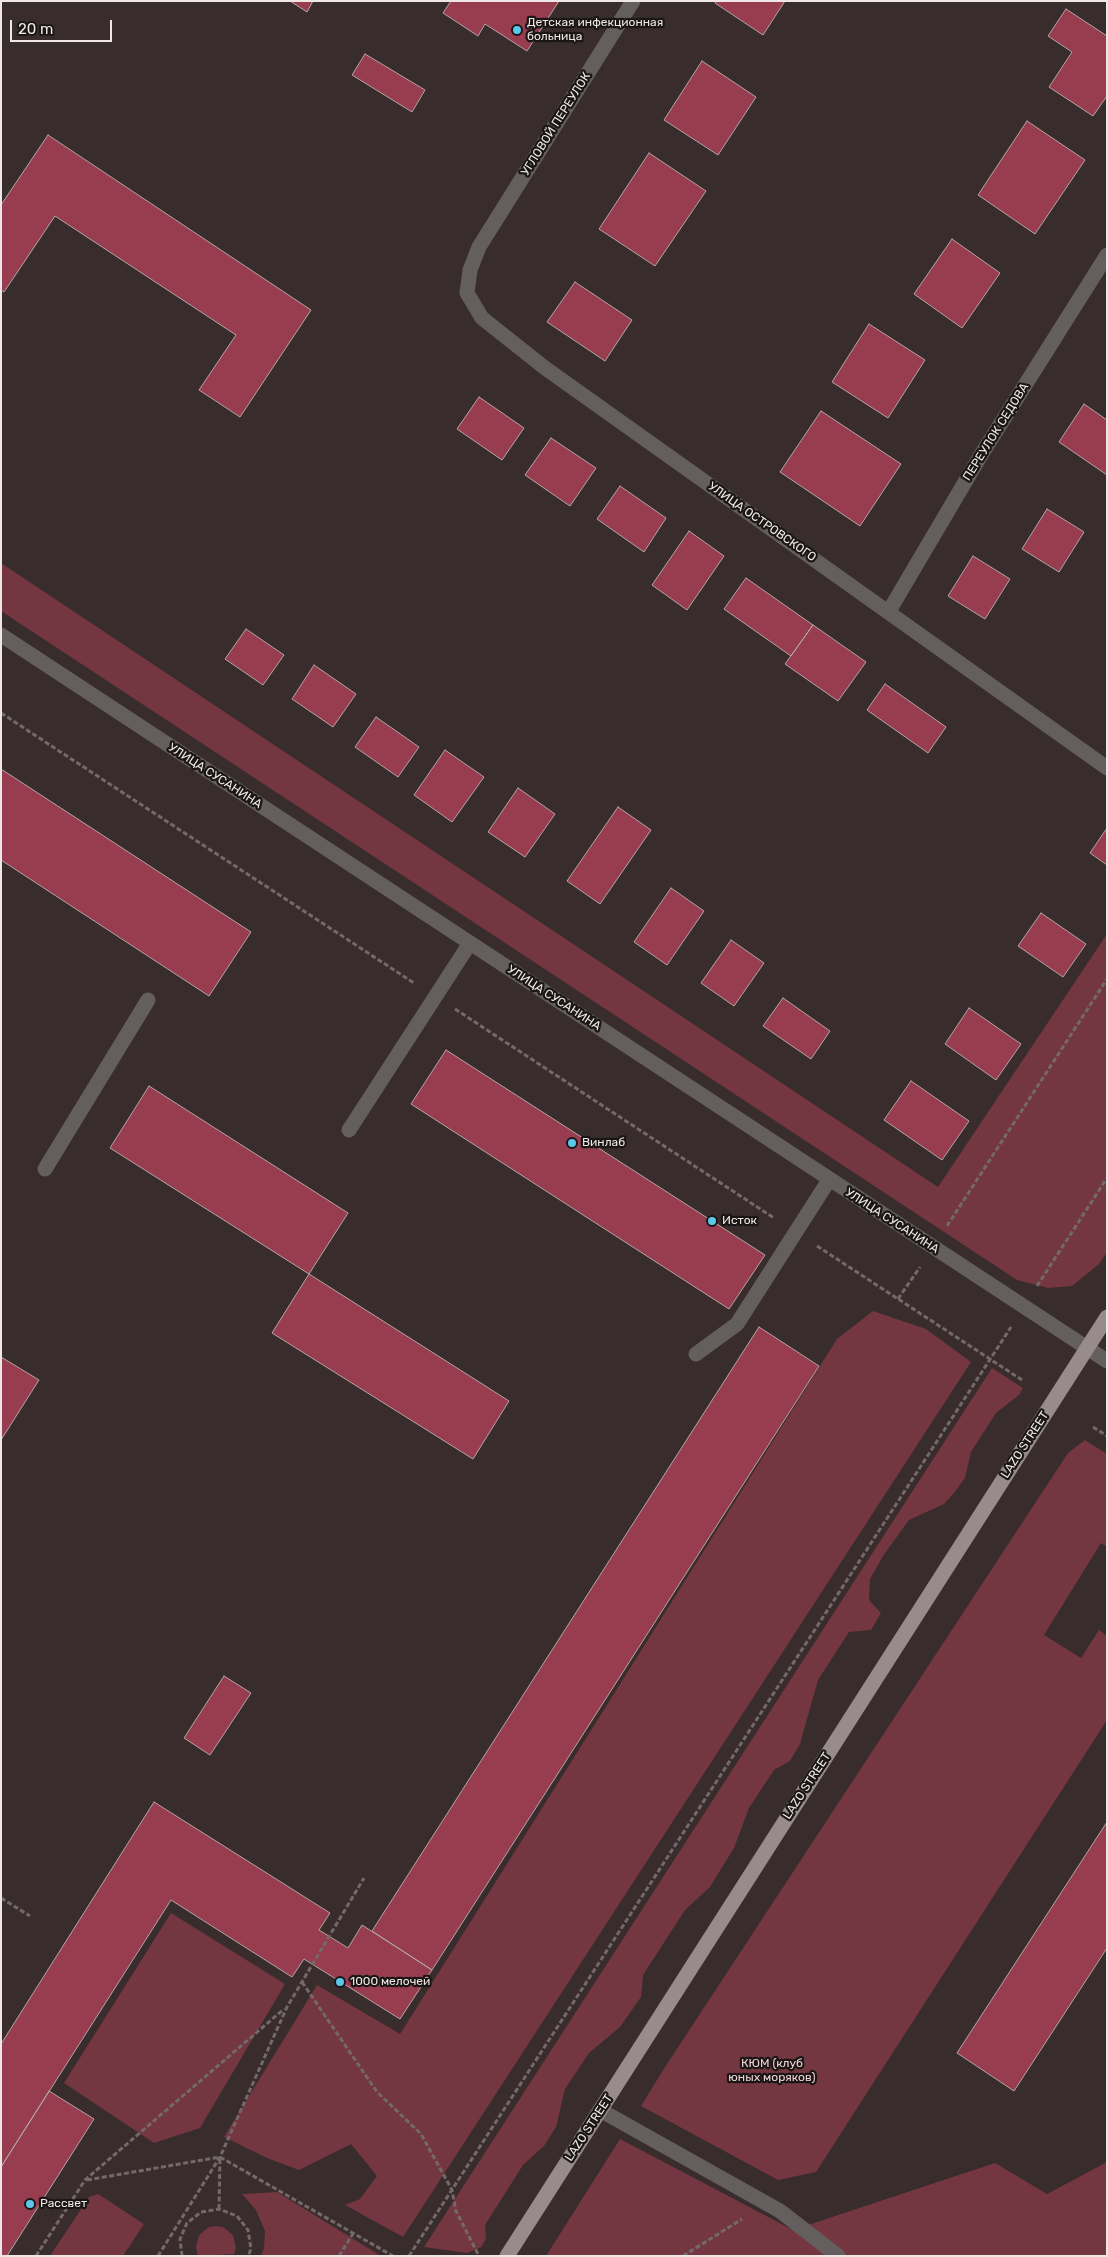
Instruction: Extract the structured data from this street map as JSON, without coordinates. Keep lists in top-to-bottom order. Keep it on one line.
{"streets":{"main road":["LAZO STREET"],"street":["УГЛОВОЙ ПЕРЕУЛОК","ПЕРЕУЛОК СЕДОВА","УЛИЦА ОСТРОВСКОГО","УЛИЦА СУСАНИНА"]},"crossings":[["УГЛОВОЙ ПЕРЕУЛОК","УЛИЦА ОСТРОВСКОГО"],["ПЕРЕУЛОК СЕДОВА","УЛИЦА ОСТРОВСКОГО"],["УЛИЦА СУСАНИНА","LAZO STREET"]],"parks":["КЮМ (клуб юных моряков)"],"places":["Детская инфекционная больница","Винлаб","Исток","1000 мелочей","Рассвет"],"scale_bar":"20 m"}
